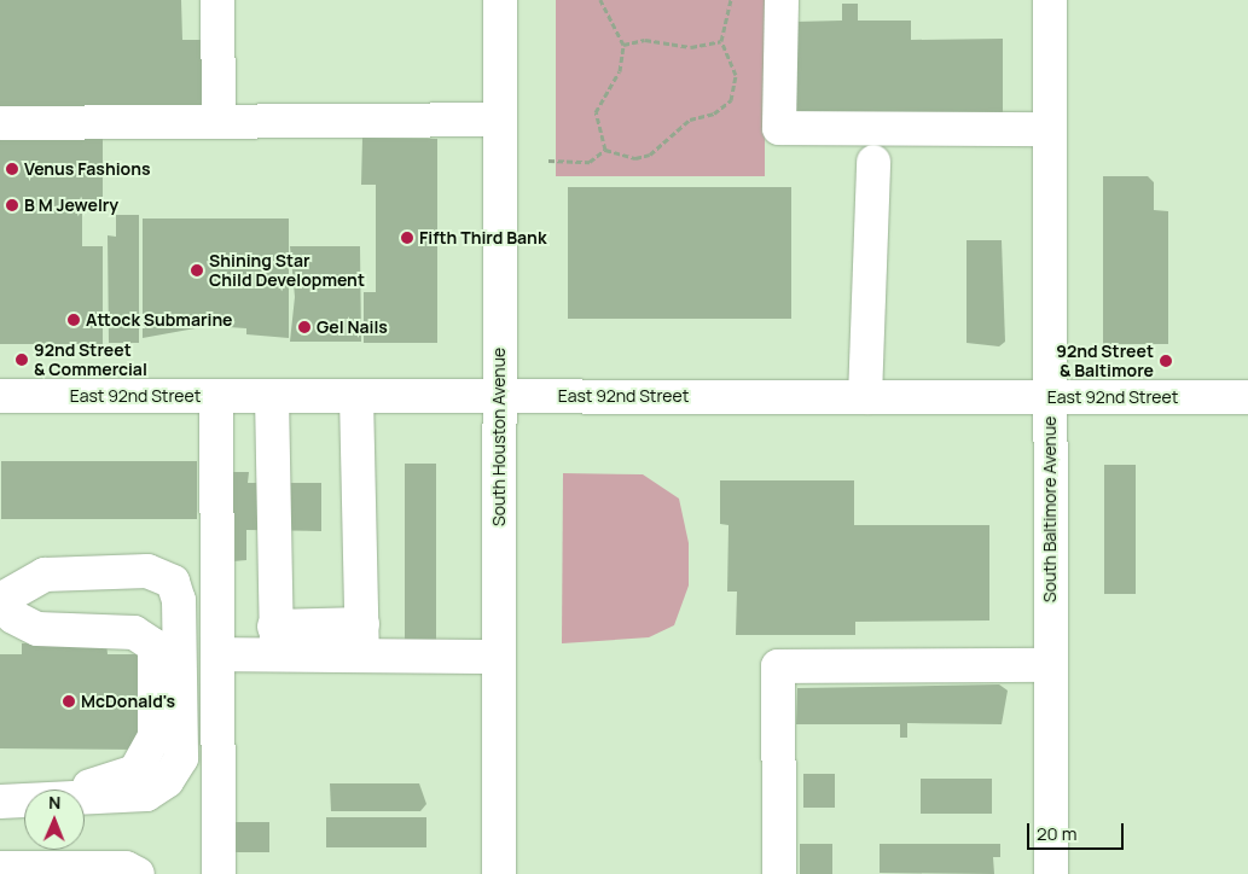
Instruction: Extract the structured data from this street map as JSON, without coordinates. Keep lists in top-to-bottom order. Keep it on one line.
{"streets":{"street":["East 92nd Street","South Houston Avenue","South Baltimore Avenue"]},"crossings":[["East 92nd Street","South Houston Avenue"],["East 92nd Street","South Baltimore Avenue"]],"places":["Venus Fashions","B M Jewelry","Fifth Third Bank","Shining Star Child Development","Attock Submarine","Gel Nails","92nd Street & Commercial","92nd Street & Baltimore","McDonald's"],"scale_bar":"20 m","north":"top"}
